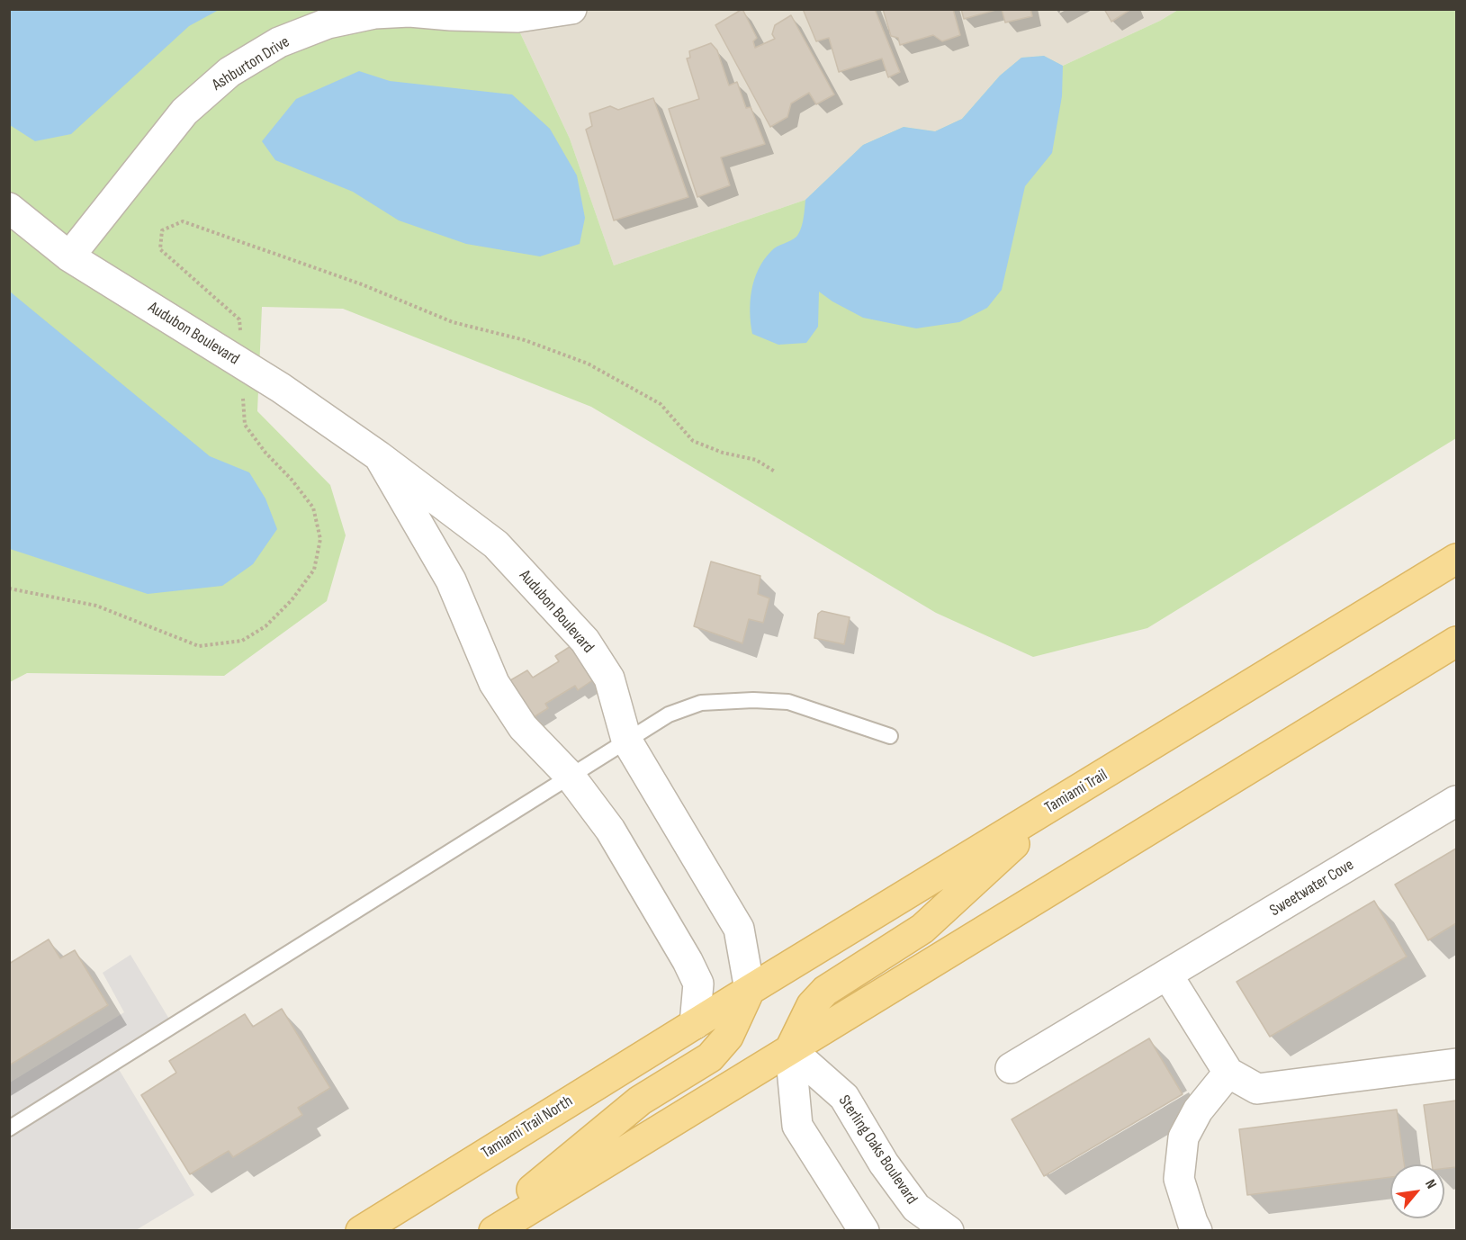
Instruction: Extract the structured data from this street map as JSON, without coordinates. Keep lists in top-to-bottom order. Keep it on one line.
{"streets":{"main road":["Tamiami Trail","Tamiami Trail North"],"street":["Ashburton Drive","Audubon Boulevard","Sweetwater Cove","Sterling Oaks Boulevard"]},"crossings":[["Ashburton Drive","Audubon Boulevard"],["Audubon Boulevard","Tamiami Trail"],["Audubon Boulevard","Tamiami Trail North"],["Tamiami Trail","Tamiami Trail North"]],"north":"top right"}
